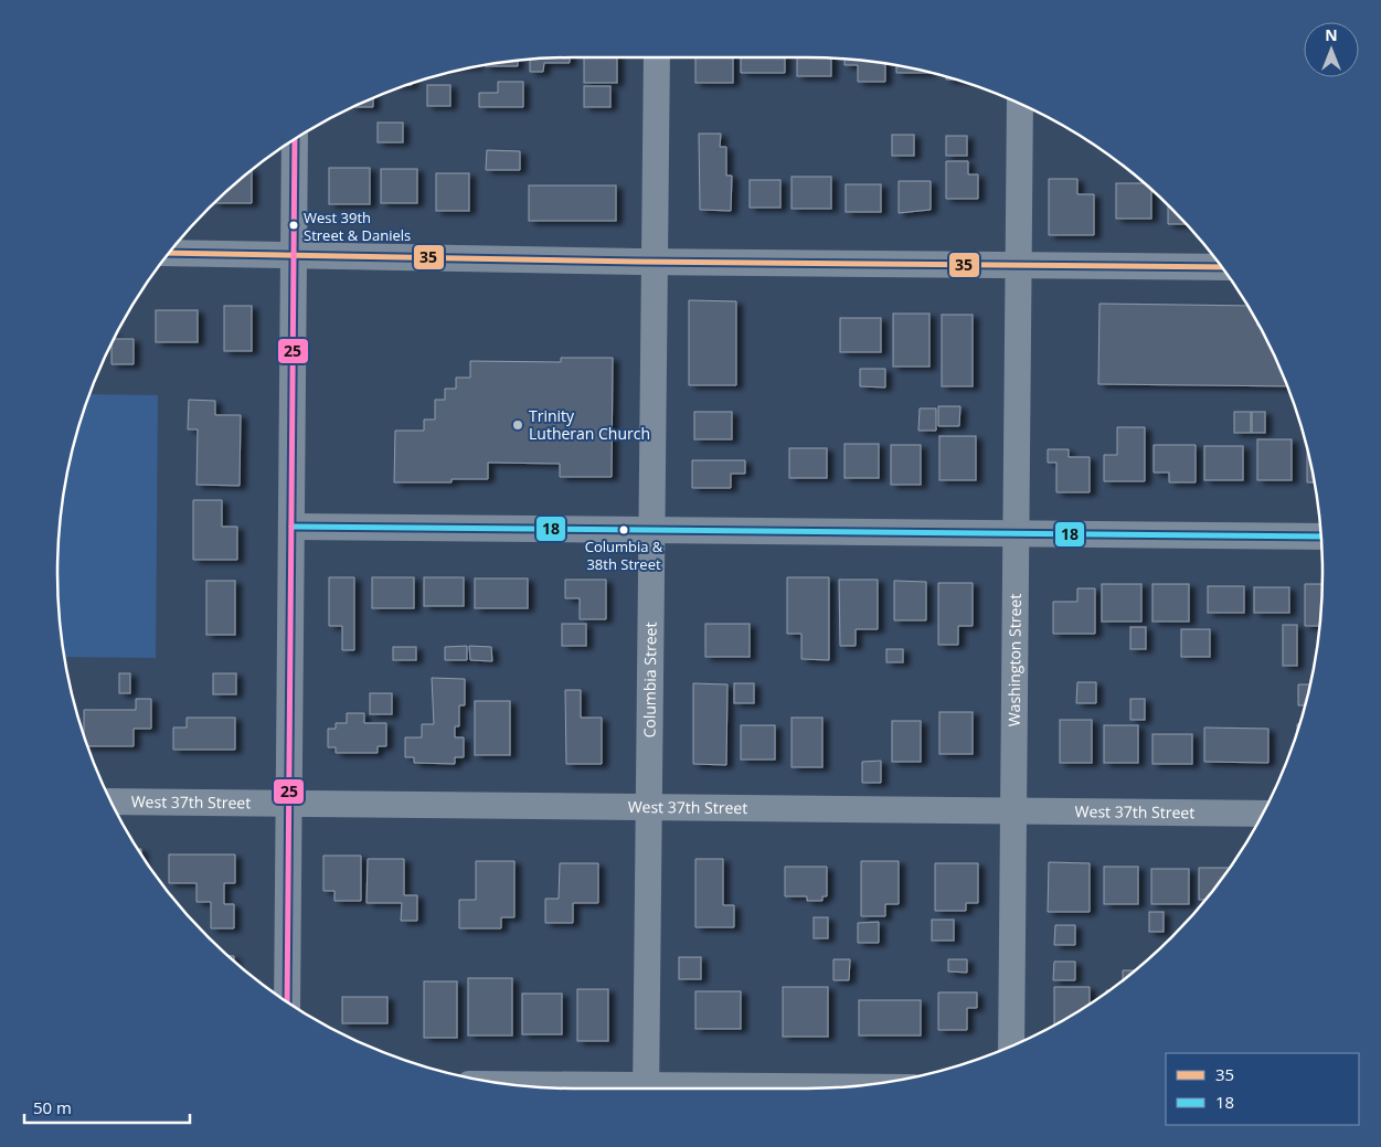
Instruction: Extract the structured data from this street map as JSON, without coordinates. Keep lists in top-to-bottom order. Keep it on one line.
{"streets":{"street":["Washington Street","Columbia Street","West 37th Street"]},"crossings":[["Washington Street","West 37th Street"],["Columbia Street","West 37th Street"]],"places":["West 39th Street & Daniels","Trinity Lutheran Church","Columbia & 38th Street"],"lines":["transit line 25","transit line 35","transit line 18"],"legend":["35","18"],"scale_bar":"50 m","north":"top"}
